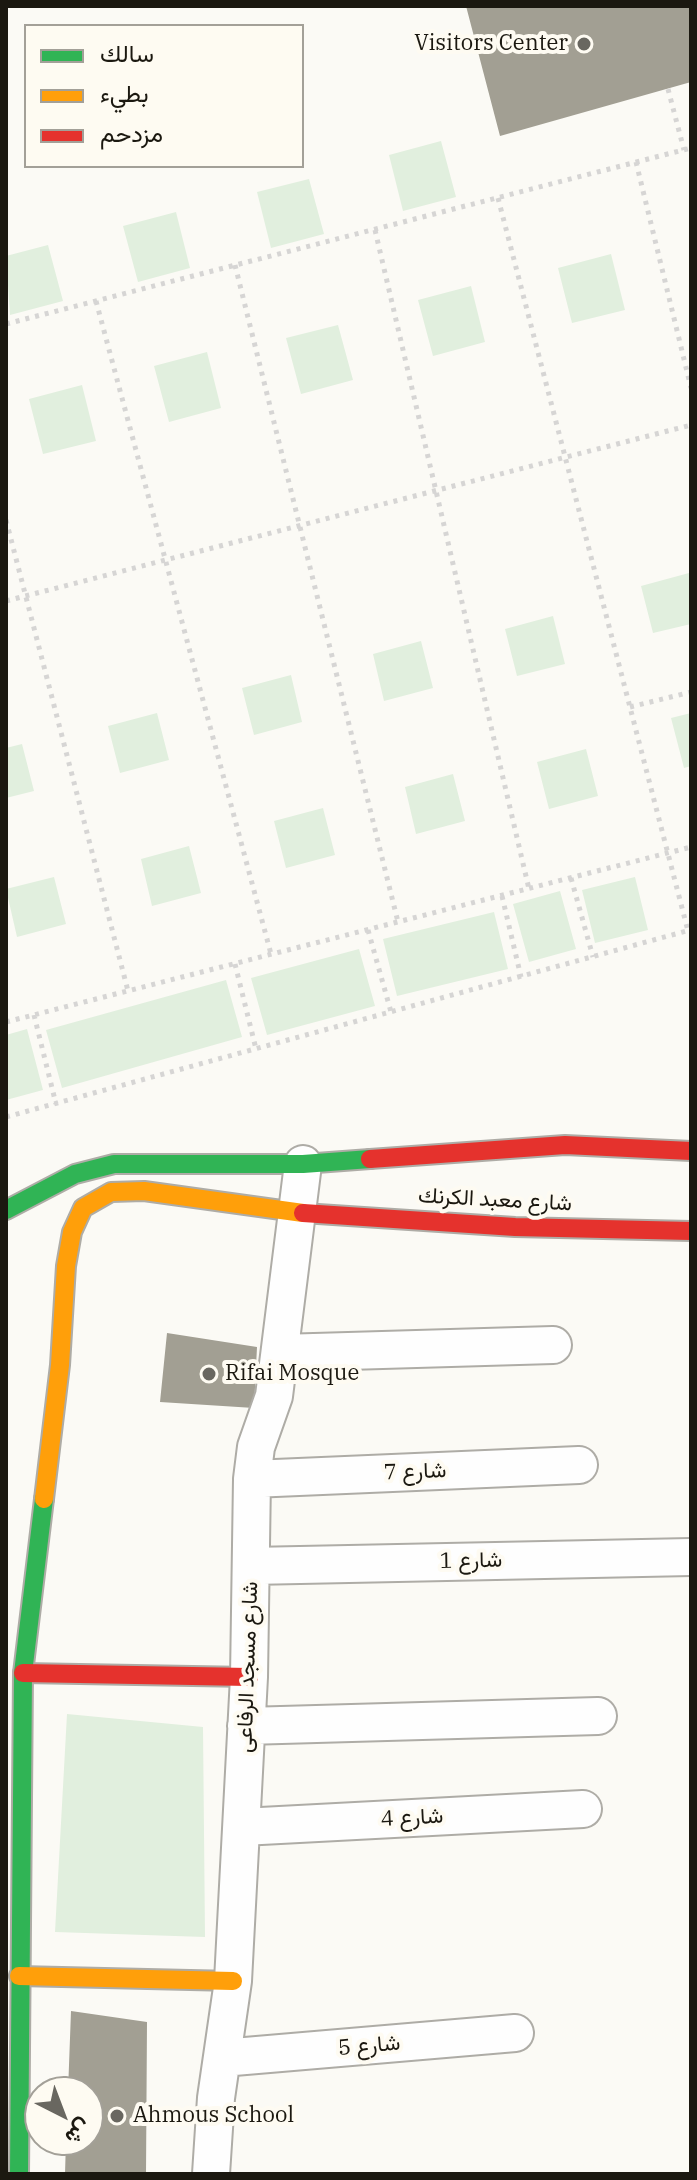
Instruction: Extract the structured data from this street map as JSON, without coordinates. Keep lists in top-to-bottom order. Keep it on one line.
{"streets":{"street":["شارع معبد الكرنك","شارع 7","شارع 1","شارع مسجد الرفاعى","شارع 4","شارع 5"]},"crossings":[["شارع معبد الكرنك","شارع مسجد الرفاعى"],["شارع 7","شارع مسجد الرفاعى"],["شارع 1","شارع مسجد الرفاعى"],["شارع مسجد الرفاعى","شارع 4"],["شارع مسجد الرفاعى","شارع 5"]],"places":["Visitors Center","Rifai Mosque","Ahmous School"],"legend":["سالك","بطيء","مزدحم"],"north":"bottom right"}
